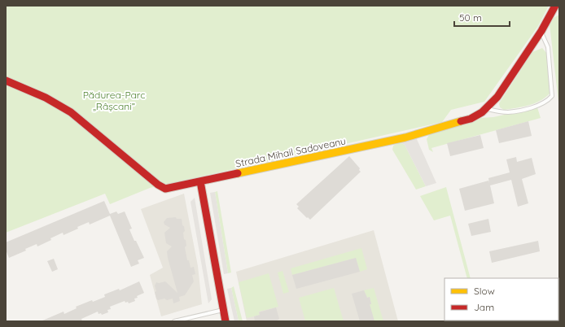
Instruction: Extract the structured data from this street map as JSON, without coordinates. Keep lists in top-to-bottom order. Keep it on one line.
{"streets":{"main road":["Strada Mihail Sadoveanu"]},"parks":["Pădurea-Parc „Râșcani”"],"legend":["Slow","Jam"],"scale_bar":"50 m"}
